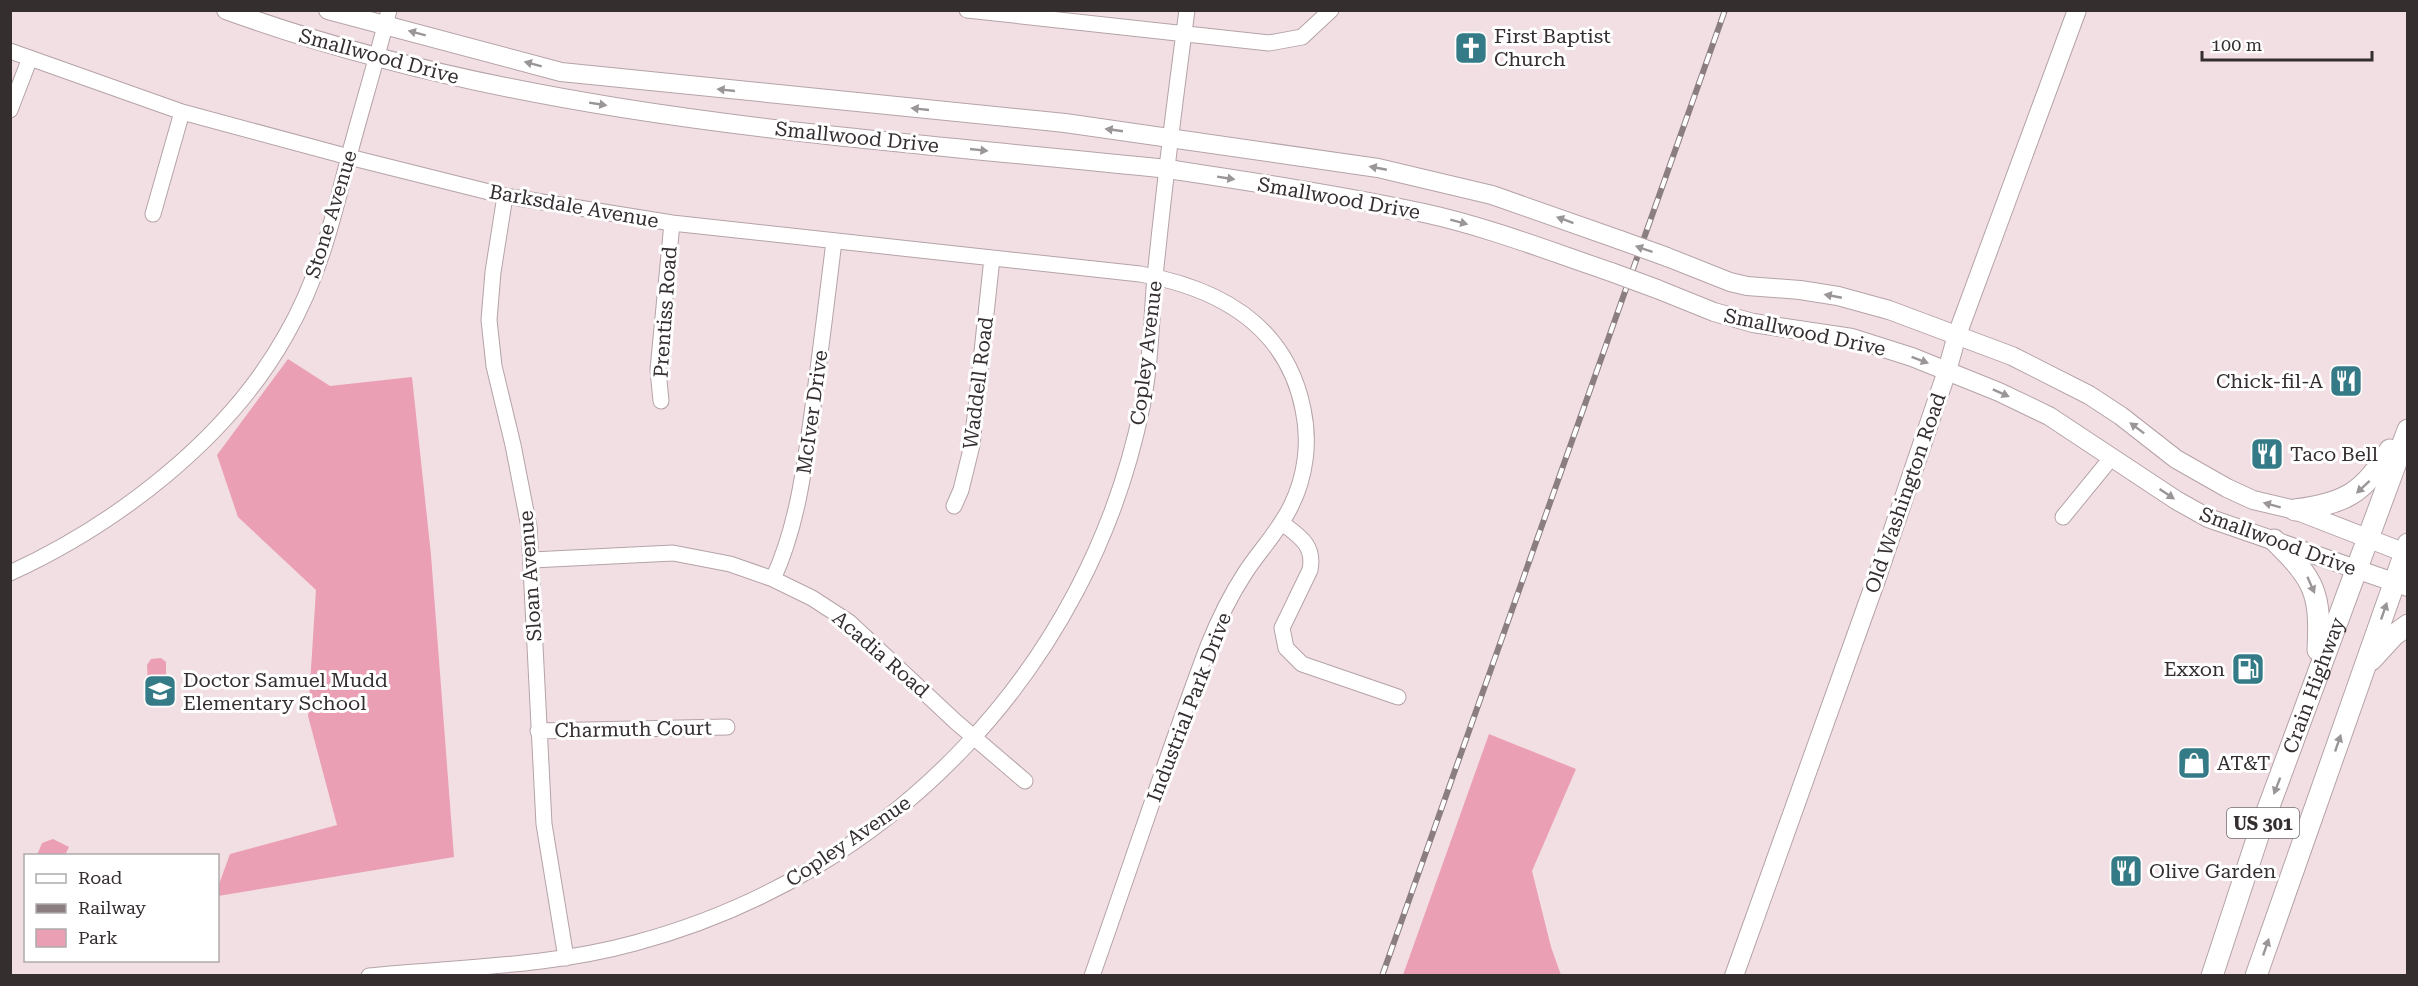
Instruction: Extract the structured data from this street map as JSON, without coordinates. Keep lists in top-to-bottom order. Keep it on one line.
{"streets":{"highway":["Crain Highway","US 301"],"main road":["Smallwood Drive","Old Washington Road"],"street":["Barksdale Avenue","Stone Avenue","Prentiss Road","Copley Avenue","Waddell Road","McIver Drive","Sloan Avenue","Acadia Road","Industrial Park Drive","Charmuth Court"]},"crossings":[["Smallwood Drive","Stone Avenue"],["Smallwood Drive","Copley Avenue"],["Smallwood Drive","Old Washington Road"],["Smallwood Drive","Crain Highway"],["Barksdale Avenue","Stone Avenue"],["Barksdale Avenue","Prentiss Road"],["Barksdale Avenue","Copley Avenue"],["Barksdale Avenue","Waddell Road"],["Barksdale Avenue","McIver Drive"],["Barksdale Avenue","Sloan Avenue"],["Barksdale Avenue","Industrial Park Drive"],["Copley Avenue","Sloan Avenue"],["Copley Avenue","Acadia Road"],["Copley Avenue","Industrial Park Drive"],["McIver Drive","Acadia Road"],["Sloan Avenue","Acadia Road"],["Sloan Avenue","Charmuth Court"]],"places":{"church":["First Baptist Church"],"restaurant":["Chick-fil-A","Taco Bell","Olive Garden"],"fuel station":["Exxon"],"school or university":["Doctor Samuel Mudd Elementary School"],"shop":["AT&T"]},"legend":["Road","Railway","Park"],"scale_bar":"100 m"}
